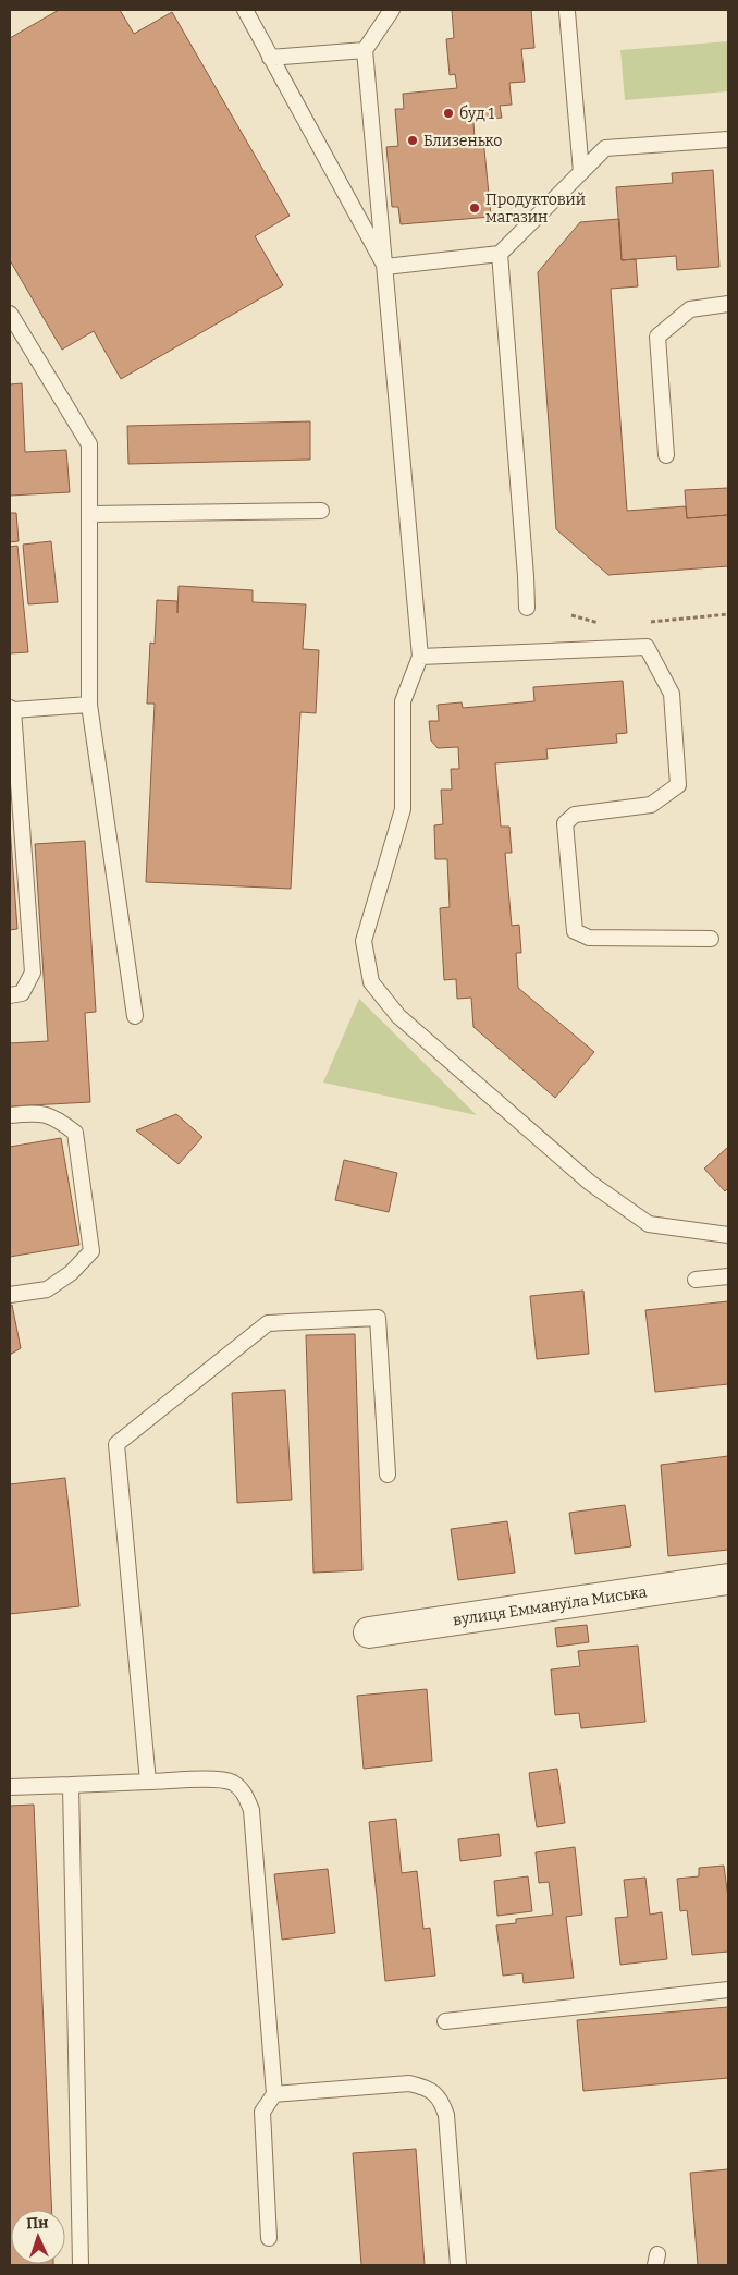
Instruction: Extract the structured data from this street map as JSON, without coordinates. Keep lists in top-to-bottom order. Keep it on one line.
{"streets":{"street":["вулиця Еммануїла Миська"]},"places":["буд 1","Близенько","Продуктовий магазин"],"north":"top"}
